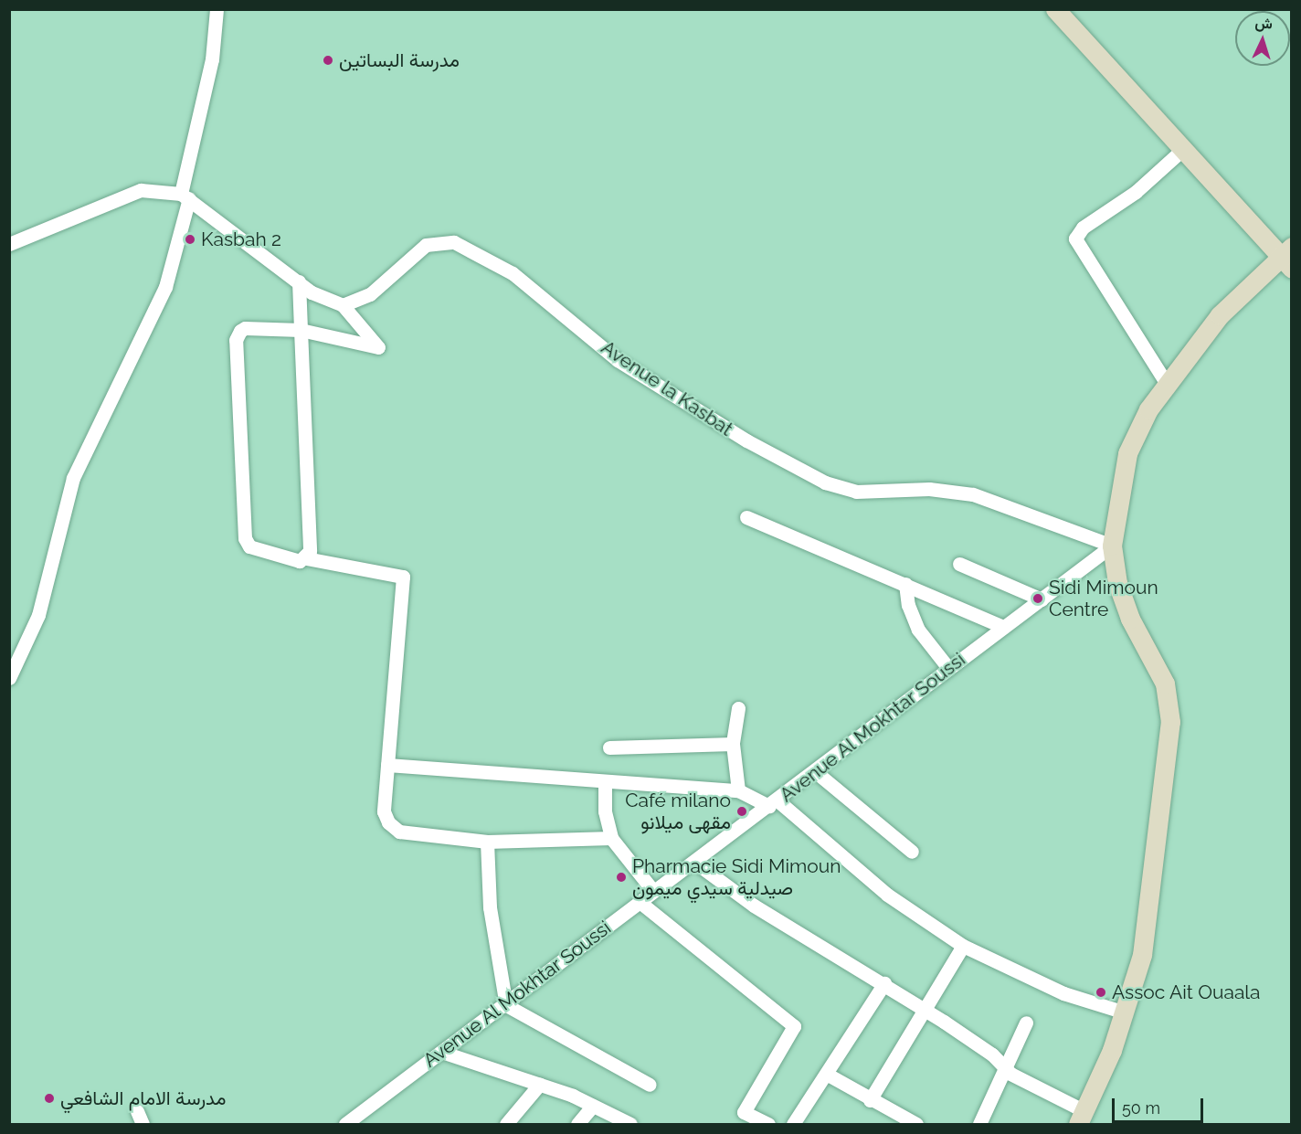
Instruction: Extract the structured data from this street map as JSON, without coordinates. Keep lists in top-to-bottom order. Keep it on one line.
{"streets":{"street":["Avenue la Kasbat","Avenue Al Mokhtar Soussi"]},"crossings":[["Avenue la Kasbat","Avenue Al Mokhtar Soussi"]],"places":["مدرسة البساتين","Kasbah 2","Sidi Mimoun Centre","Café milano مقهى ميلانو","Pharmacie Sidi Mimoun صيدلية سيدي ميمون","Assoc Ait Ouaala","مدرسة الامام الشافعي"],"scale_bar":"50 m","north":"top"}
